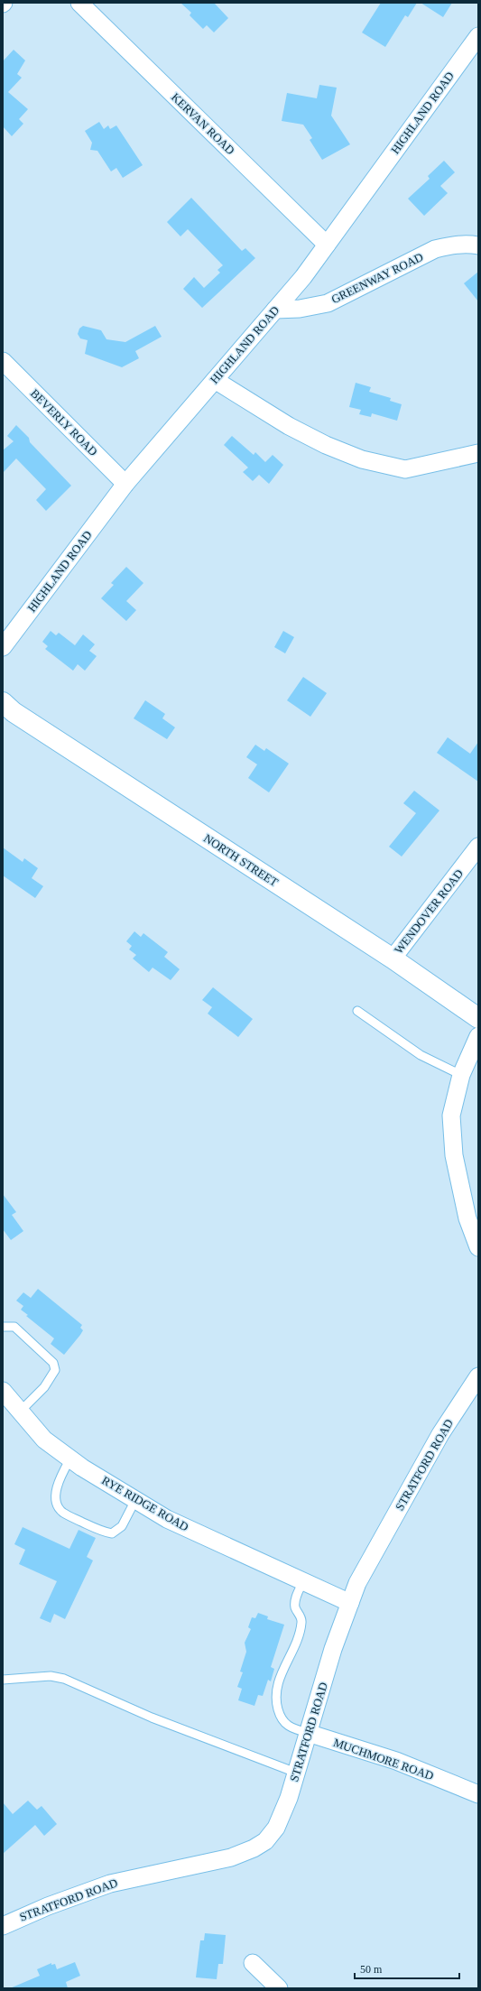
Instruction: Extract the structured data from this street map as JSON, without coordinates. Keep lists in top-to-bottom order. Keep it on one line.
{"streets":{"main road":["NORTH STREET"],"street":["HIGHLAND ROAD","KERVAN ROAD","GREENWAY ROAD","BEVERLY ROAD","WENDOVER ROAD","STRATFORD ROAD","RYE RIDGE ROAD","MUCHMORE ROAD"]},"crossings":[["HIGHLAND ROAD","KERVAN ROAD"],["HIGHLAND ROAD","GREENWAY ROAD"],["HIGHLAND ROAD","BEVERLY ROAD"],["NORTH STREET","WENDOVER ROAD"],["STRATFORD ROAD","RYE RIDGE ROAD"],["STRATFORD ROAD","MUCHMORE ROAD"]],"scale_bar":"50 m"}
